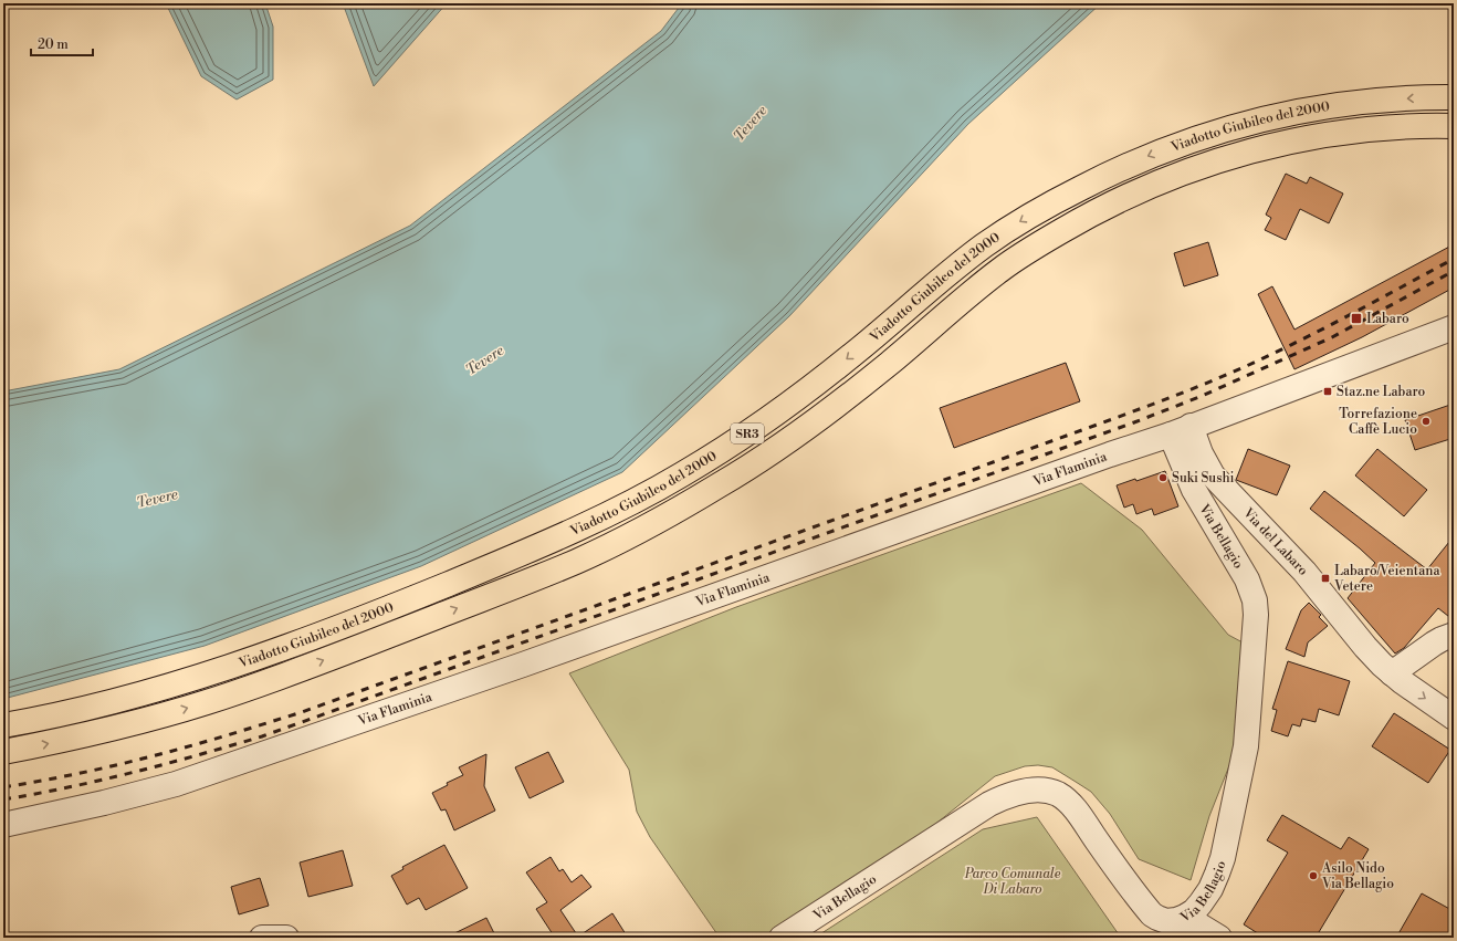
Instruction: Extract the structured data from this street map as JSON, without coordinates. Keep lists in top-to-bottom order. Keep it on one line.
{"streets":{"highway":["Viadotto Giubileo del 2000","SR3"],"street":["Via Flaminia","Via Bellagio","Via del Labaro"]},"crossings":[["Via Flaminia","Via Bellagio"],["Via Flaminia","Via del Labaro"],["Via Bellagio","Via del Labaro"]],"water":["Tevere"],"parks":["Parco Comunale Di Labaro"],"places":{"transit":["Labaro","Staz.ne Labaro","Labaro/Veientana Vetere"],"other":["Torrefazione Caffè Lucio","Suki Sushi","Asilo Nido Via Bellagio"]},"scale_bar":"20 m"}
